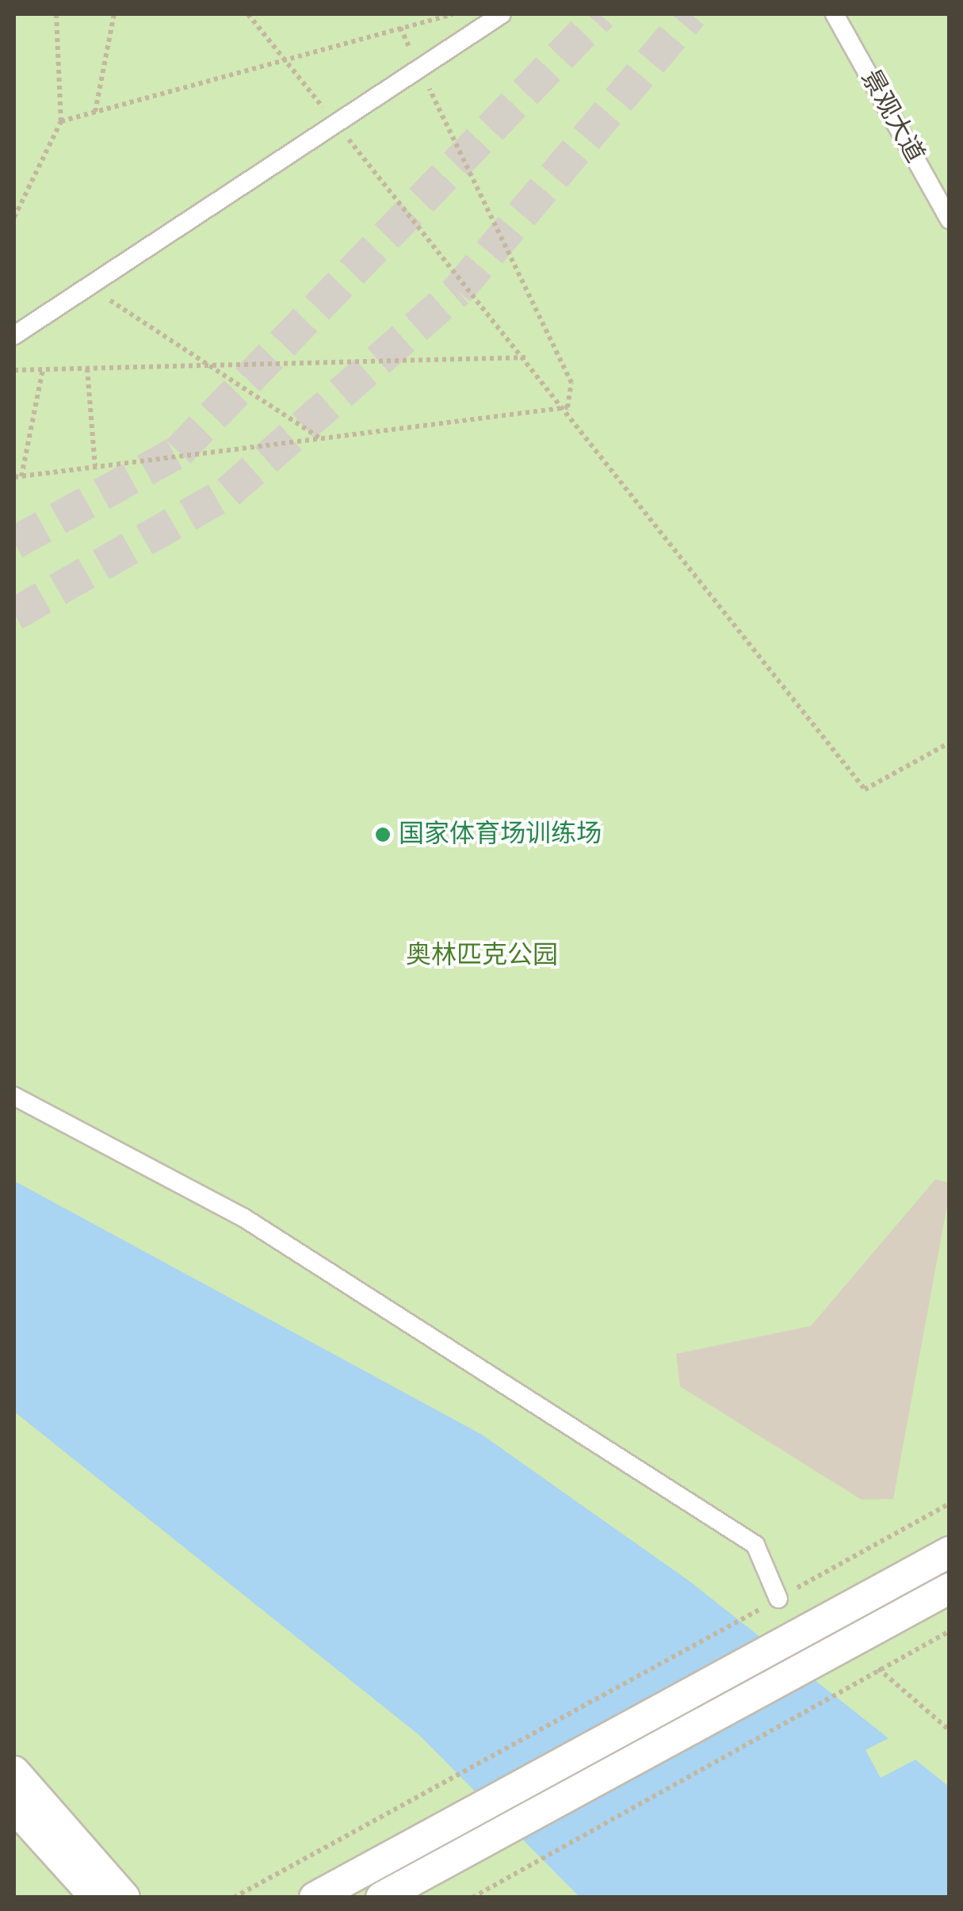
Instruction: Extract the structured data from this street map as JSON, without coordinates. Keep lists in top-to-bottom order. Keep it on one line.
{"streets":{"street":["景观大道"]},"parks":["奥林匹克公园"],"places":["国家体育场训练场"]}
